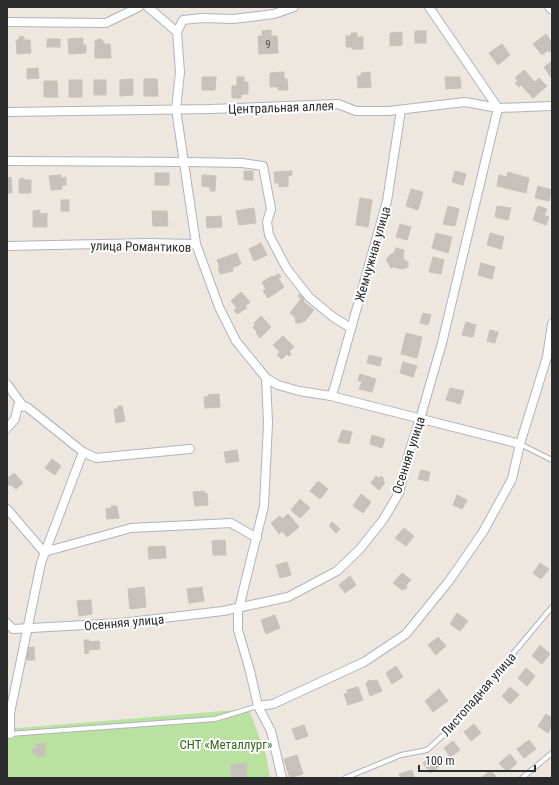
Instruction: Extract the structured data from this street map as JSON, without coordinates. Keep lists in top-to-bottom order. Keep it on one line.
{"streets":{"street":["Центральная аллея","улица Романтиков","Жемчужная улица","Осенняя улица"],"lane":["Листопадная улица"]},"crossings":[["Центральная аллея","Жемчужная улица"],["Центральная аллея","Осенняя улица"]],"parks":["СНТ «Металлург»"],"house_numbers":["9"],"scale_bar":"100 m"}
